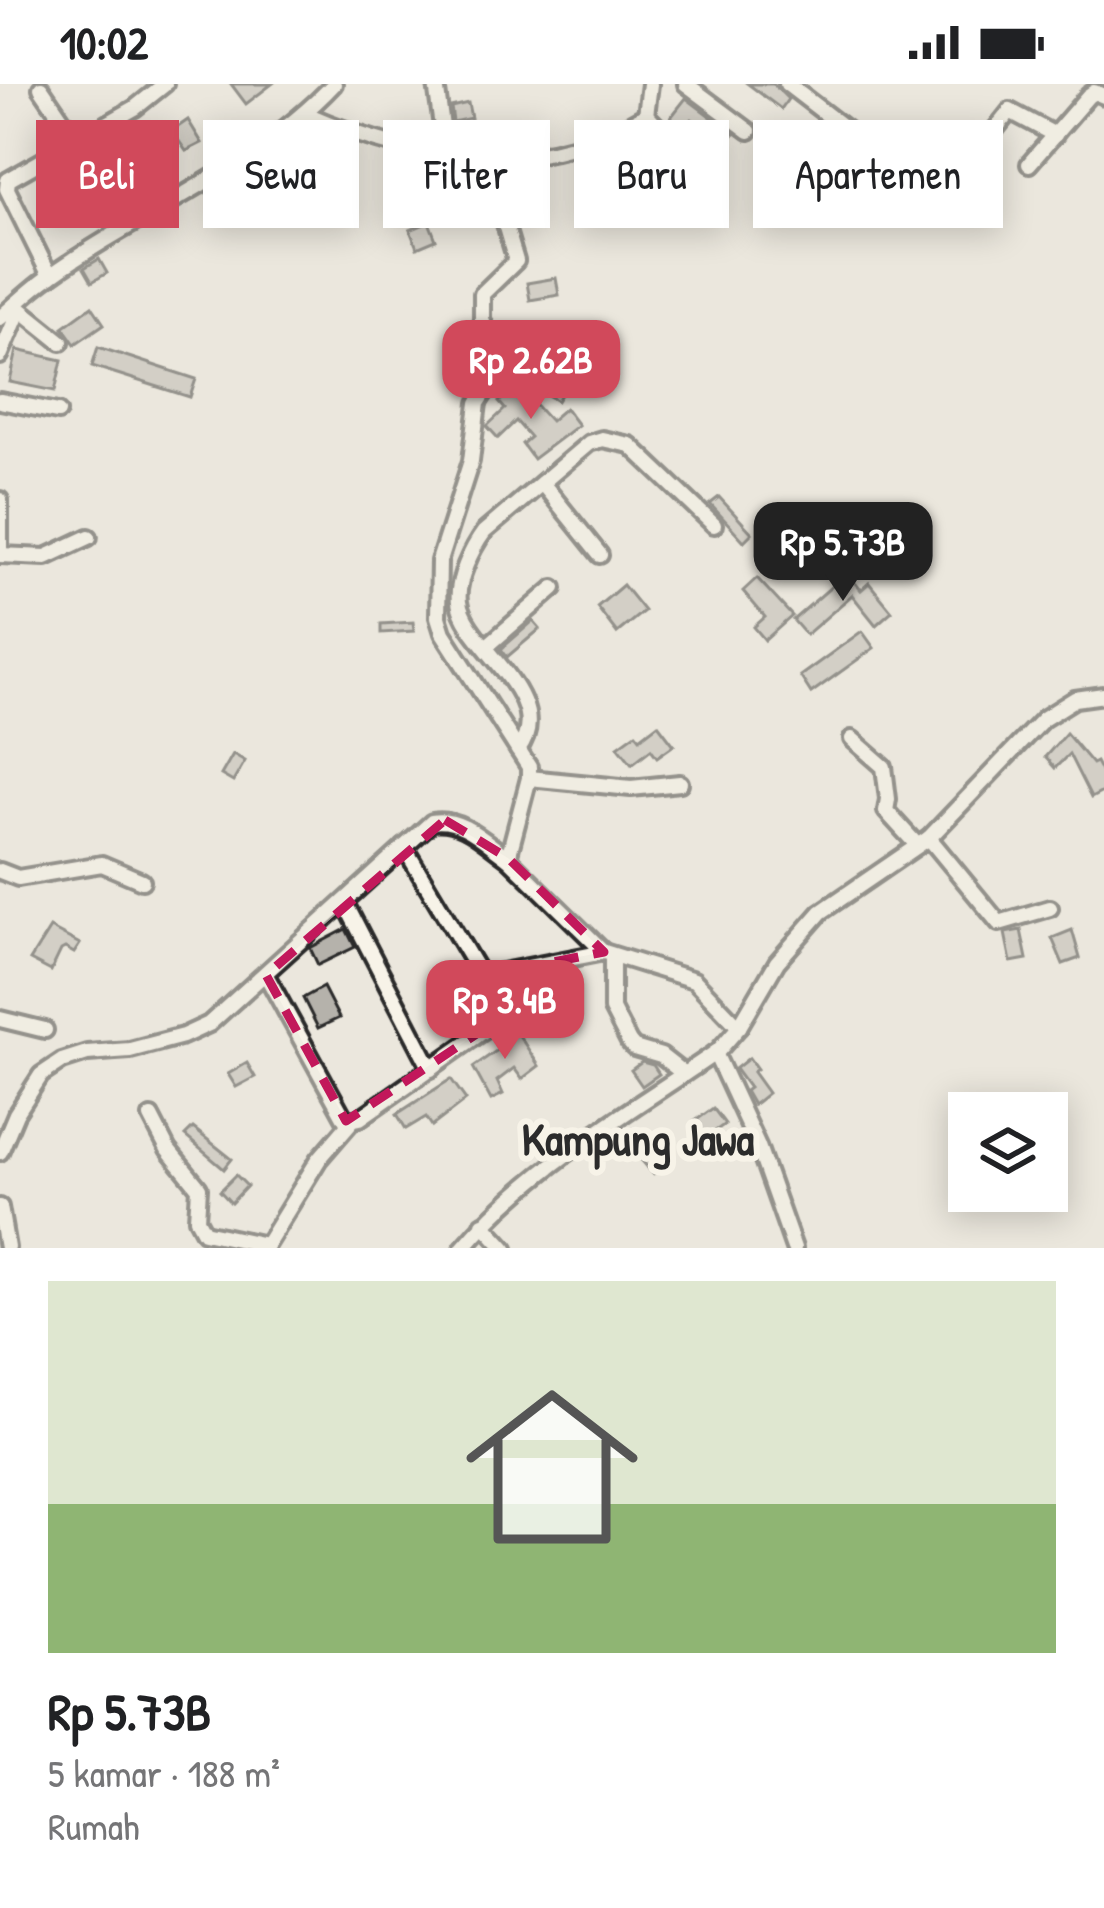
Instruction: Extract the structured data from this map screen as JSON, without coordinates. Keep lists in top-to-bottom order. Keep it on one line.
{"districts":["Kampung Jawa"],"page":{"status":"10:02","chip":["Beli","Sewa","Filter","Baru","Apartemen"],"price":["Rp 2.62B","Rp 5.73B","Rp 3.4B"],"list":[{"name":"Rp 5.73B","note":"5 kamar · 188 m² · Rumah"}]}}
